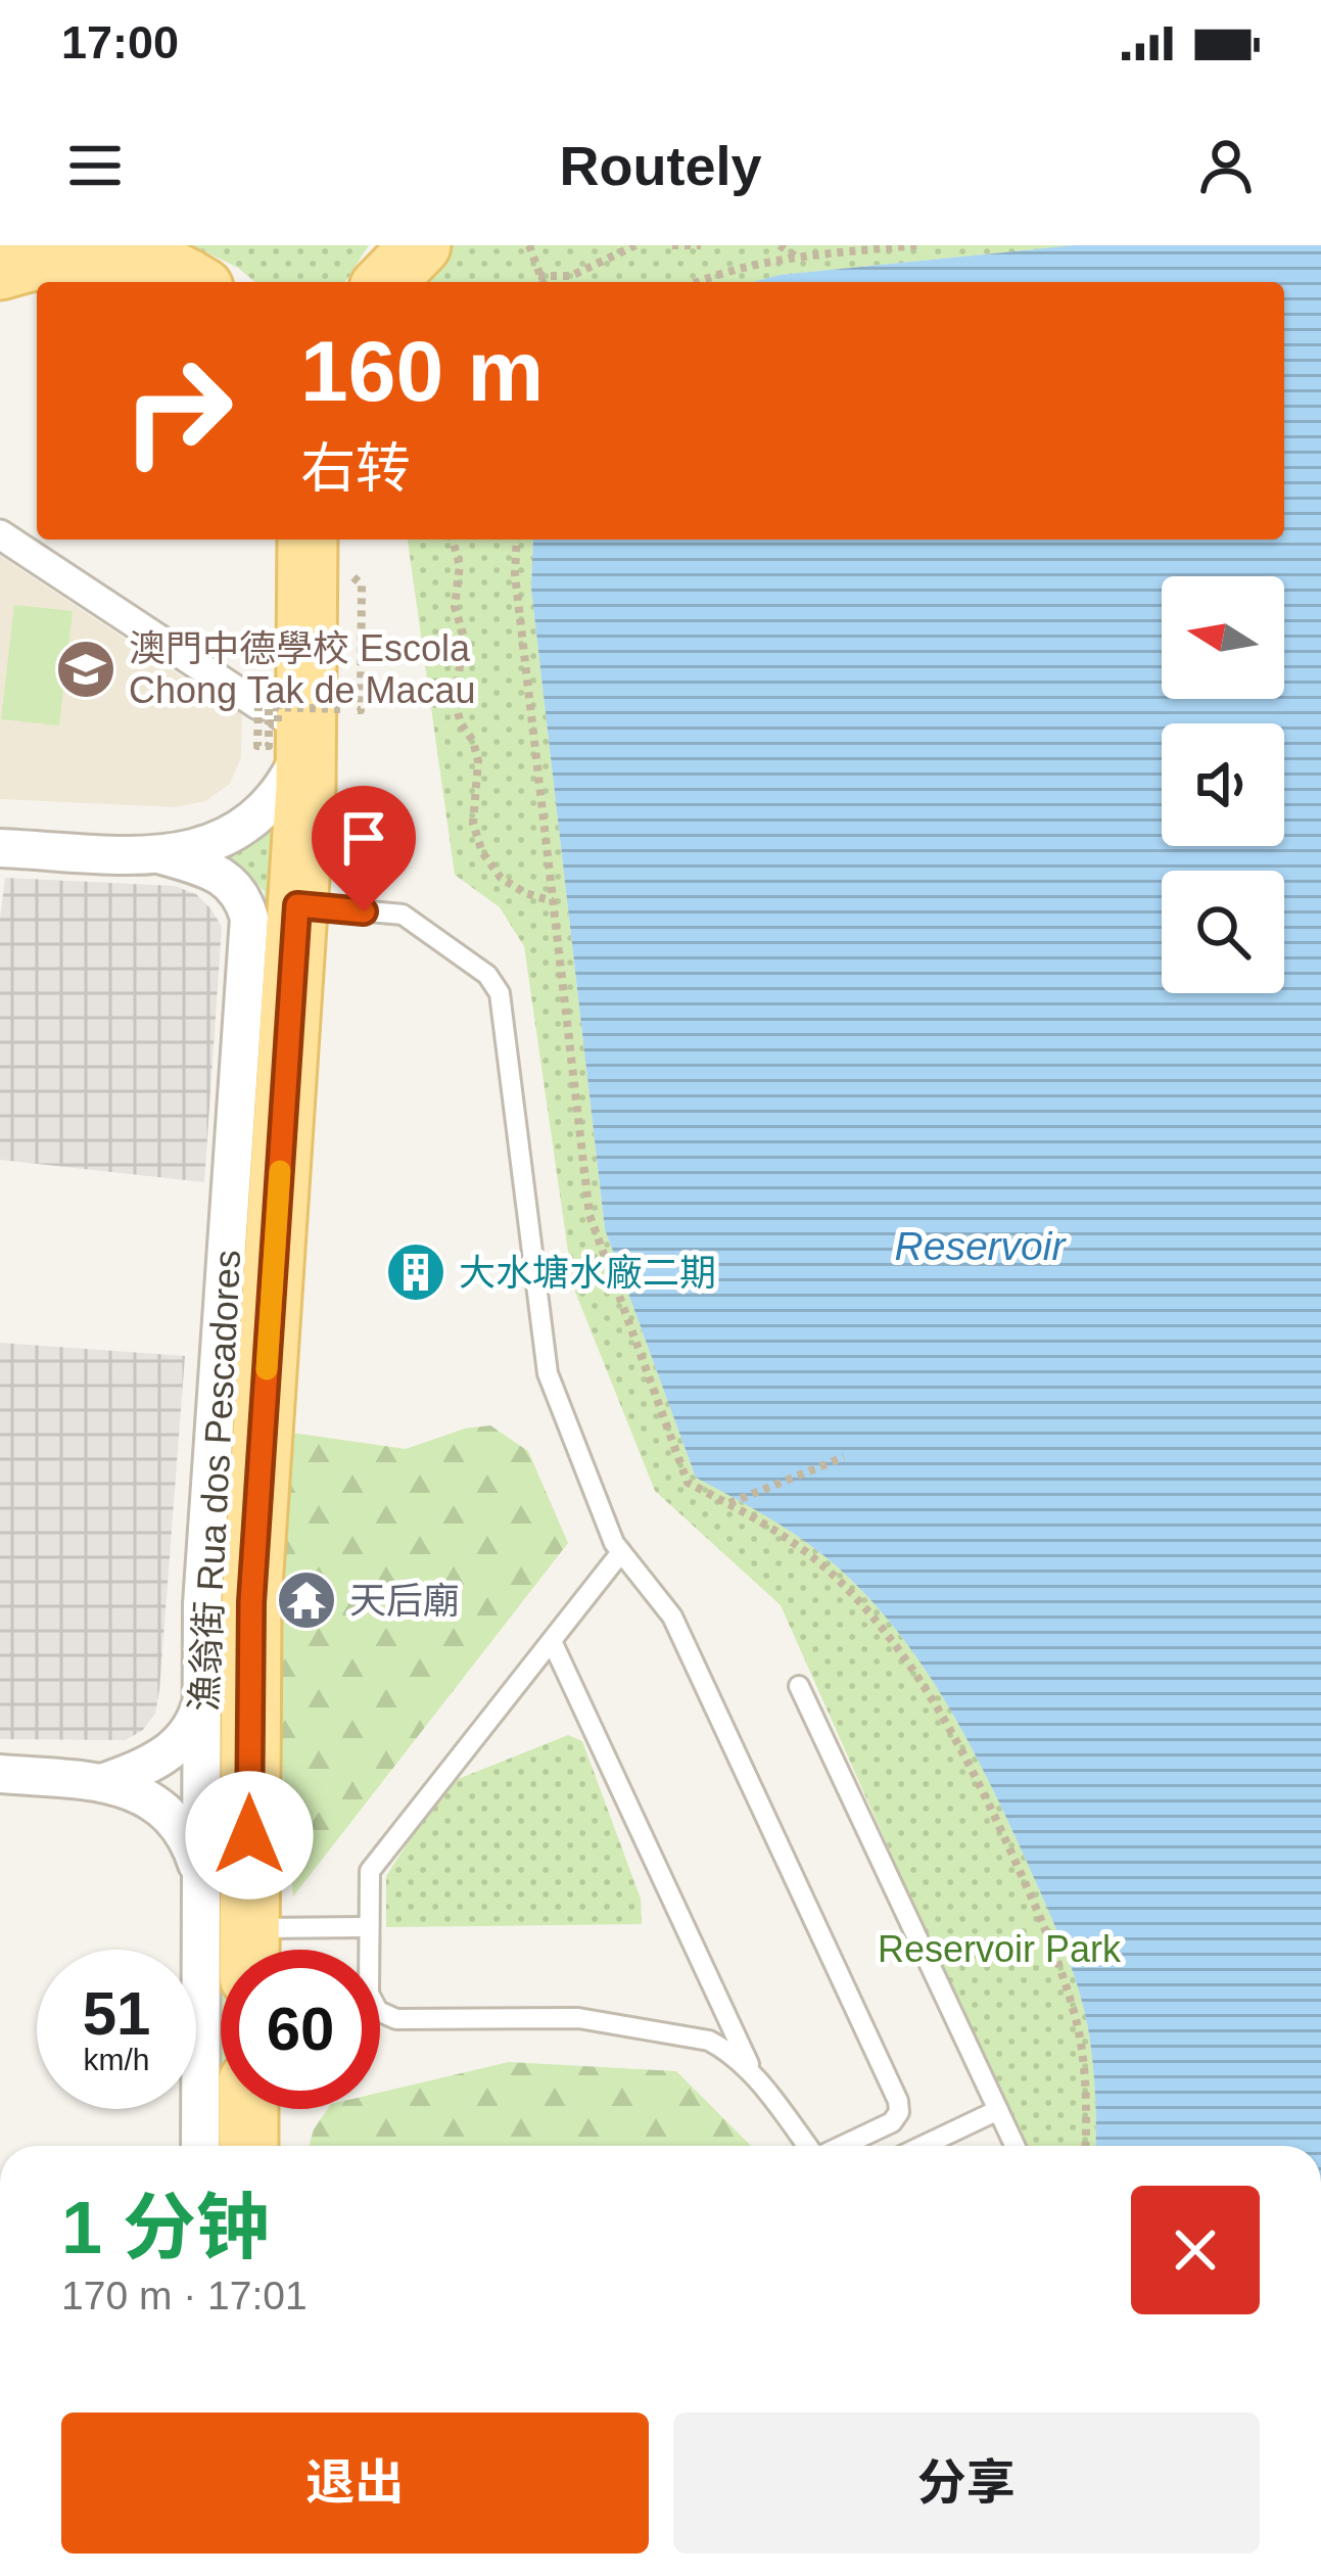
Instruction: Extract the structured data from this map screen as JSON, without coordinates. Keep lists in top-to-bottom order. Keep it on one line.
{"streets":{"main road":["漁翁街 Rua dos Pescadores"]},"water":["Reservoir"],"parks":["Reservoir Park"],"places":{"school or university":["澳門中德學校 Escola Chong Tak de Macau"],"building":["大水塘水廠二期"],"temple":["天后廟"]},"north":"left","page":{"status":"17:00","header":"Routely","turn":["160 m","右转"],"speed":"51 km/h","limit":"60","heading":["1 分钟","170 m · 17:01"],"buttons":["退出","分享"]}}
